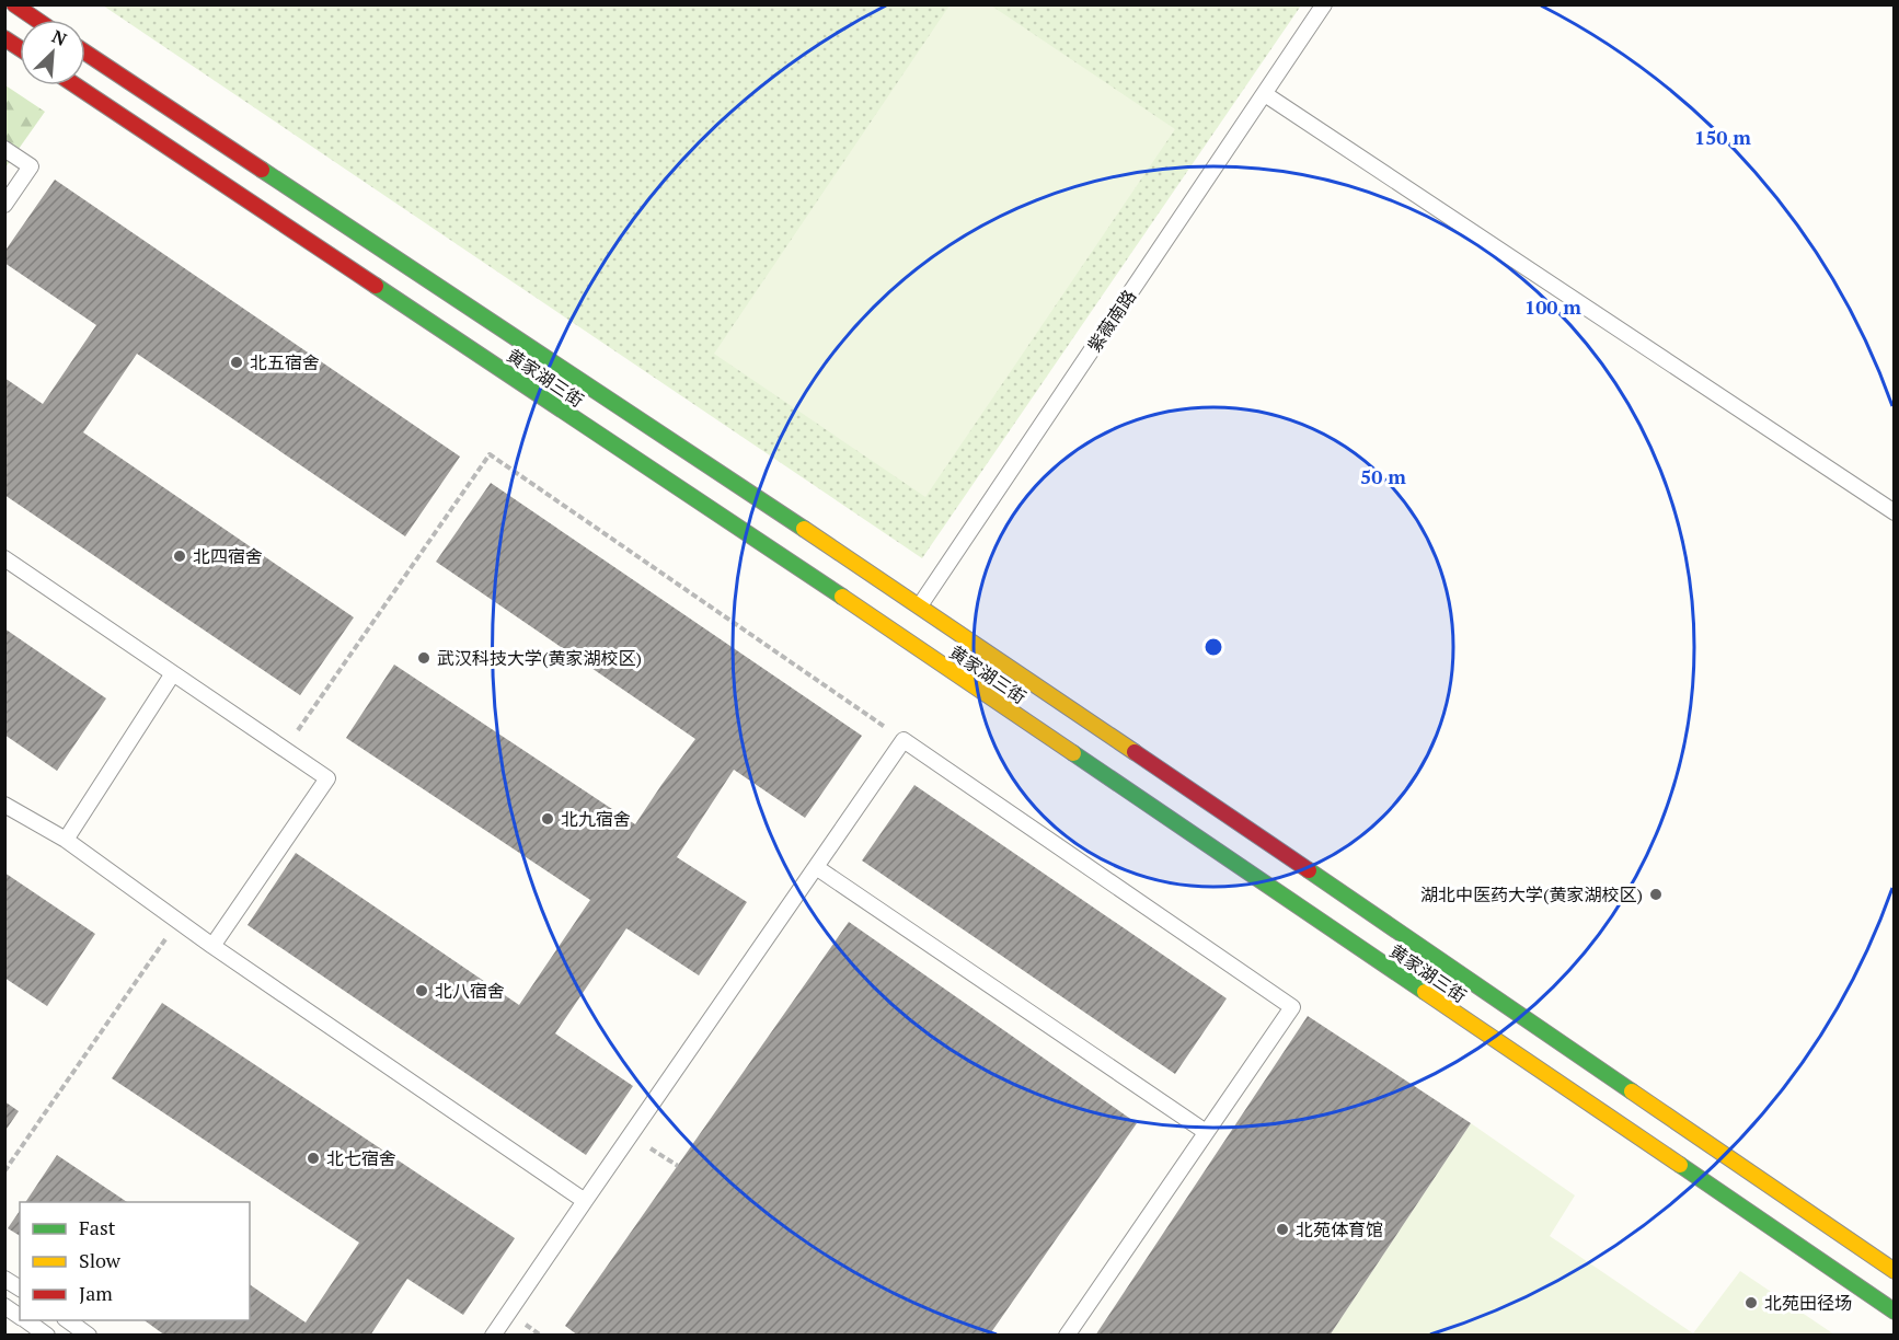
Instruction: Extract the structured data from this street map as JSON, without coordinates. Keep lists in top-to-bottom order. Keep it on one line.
{"streets":{"street":["黄家湖三街"],"lane":["紫薇南路"]},"crossings":[["紫薇南路","黄家湖三街"]],"places":["北五宿舍","北四宿舍","武汉科技大学(黄家湖校区)","北九宿舍","湖北中医药大学(黄家湖校区)","北八宿舍","北七宿舍","北苑体育馆","北苑田径场"],"legend":["Fast","Slow","Jam"],"north":"top right","rings":["150 m","100 m","50 m"]}
